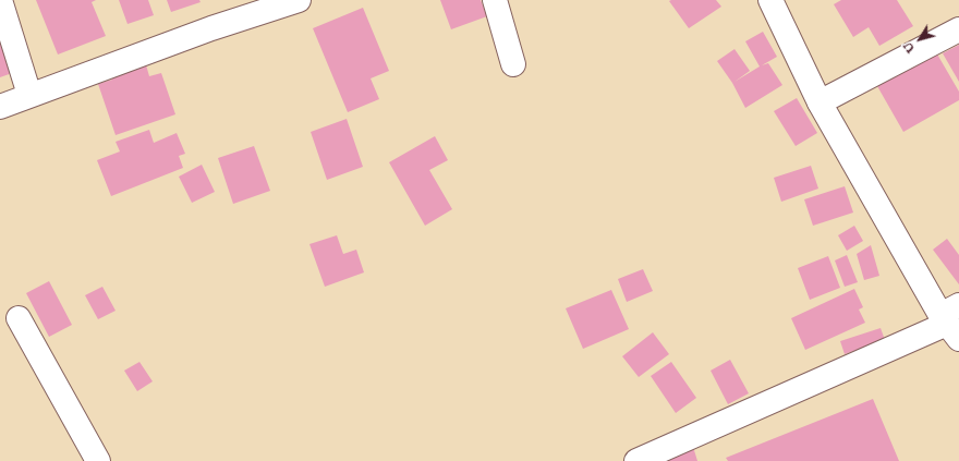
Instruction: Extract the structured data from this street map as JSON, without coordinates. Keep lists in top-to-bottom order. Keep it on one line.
{"north":"bottom left"}
